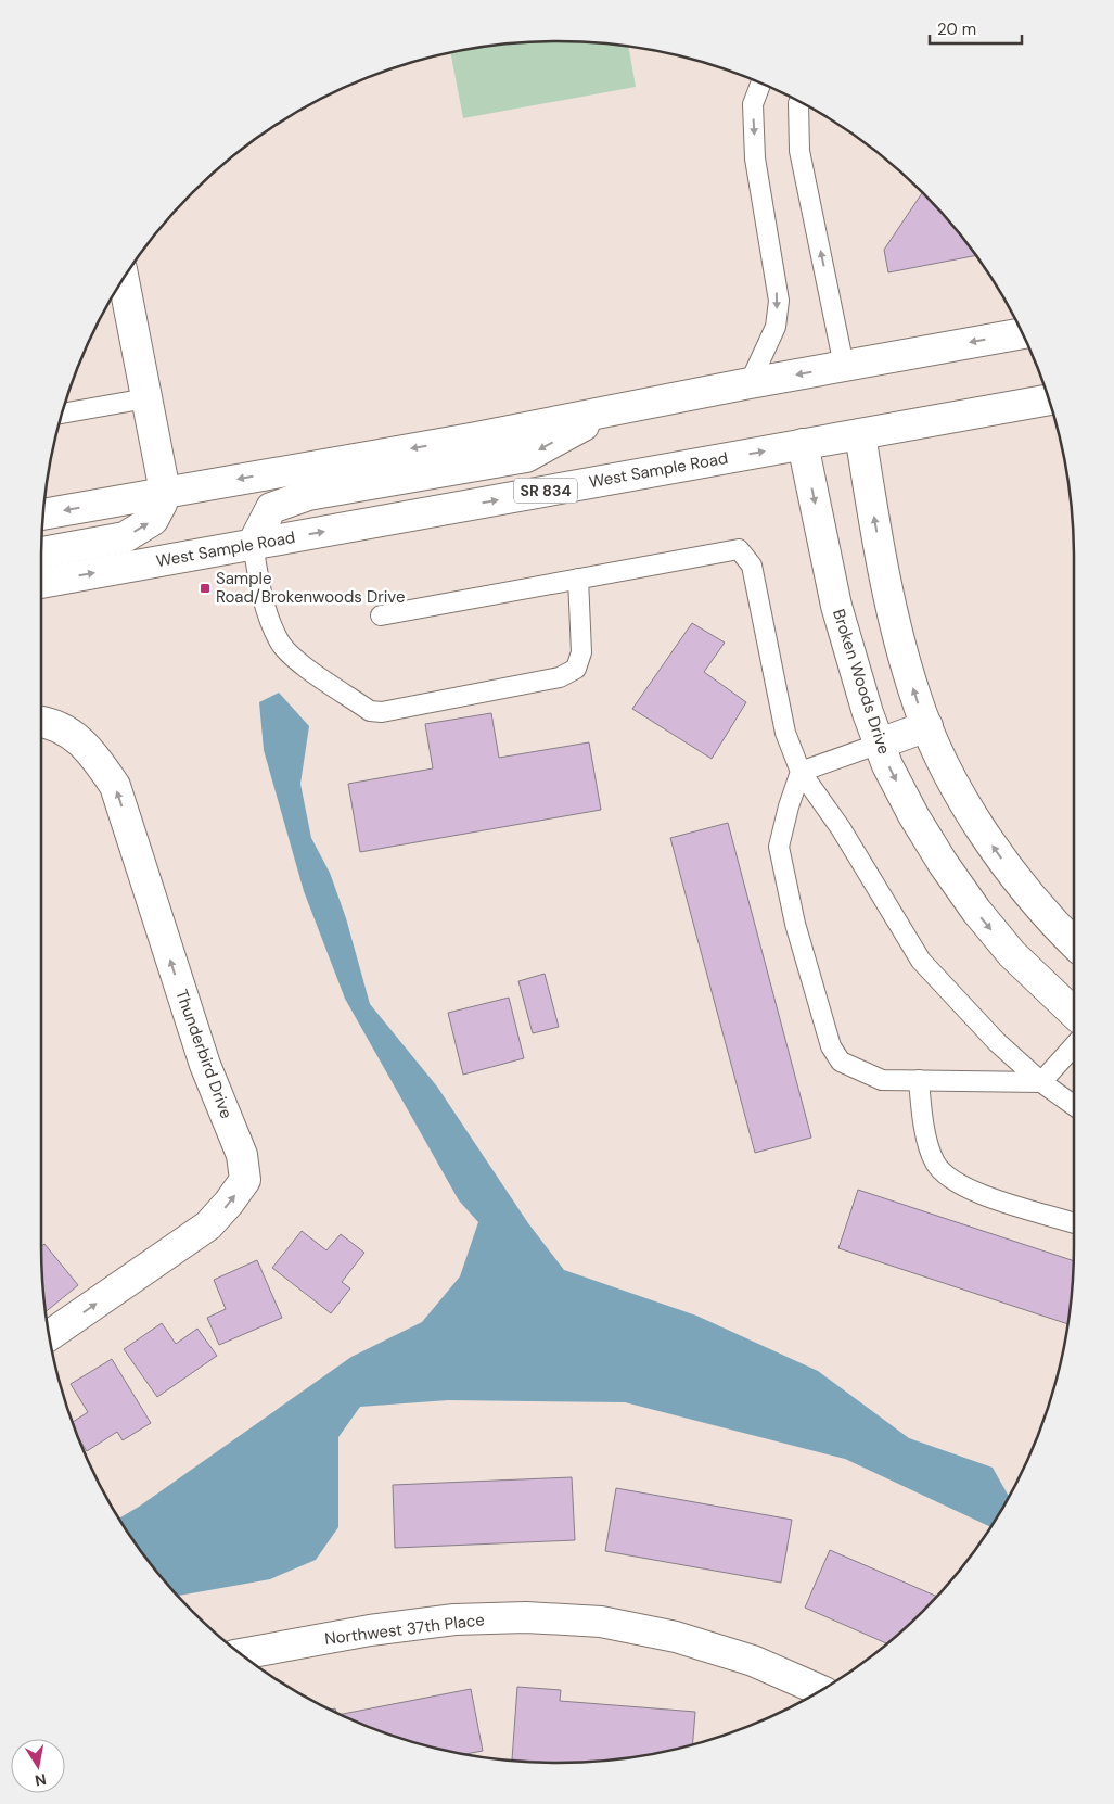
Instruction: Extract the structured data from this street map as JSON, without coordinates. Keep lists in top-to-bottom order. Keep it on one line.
{"streets":{"street":["West Sample Road","SR 834","Broken Woods Drive","Thunderbird Drive","Northwest 37th Place"]},"crossings":[["West Sample Road","Broken Woods Drive"]],"places":{"transit":["Sample Road/Brokenwoods Drive"]},"scale_bar":"20 m","north":"bottom"}
